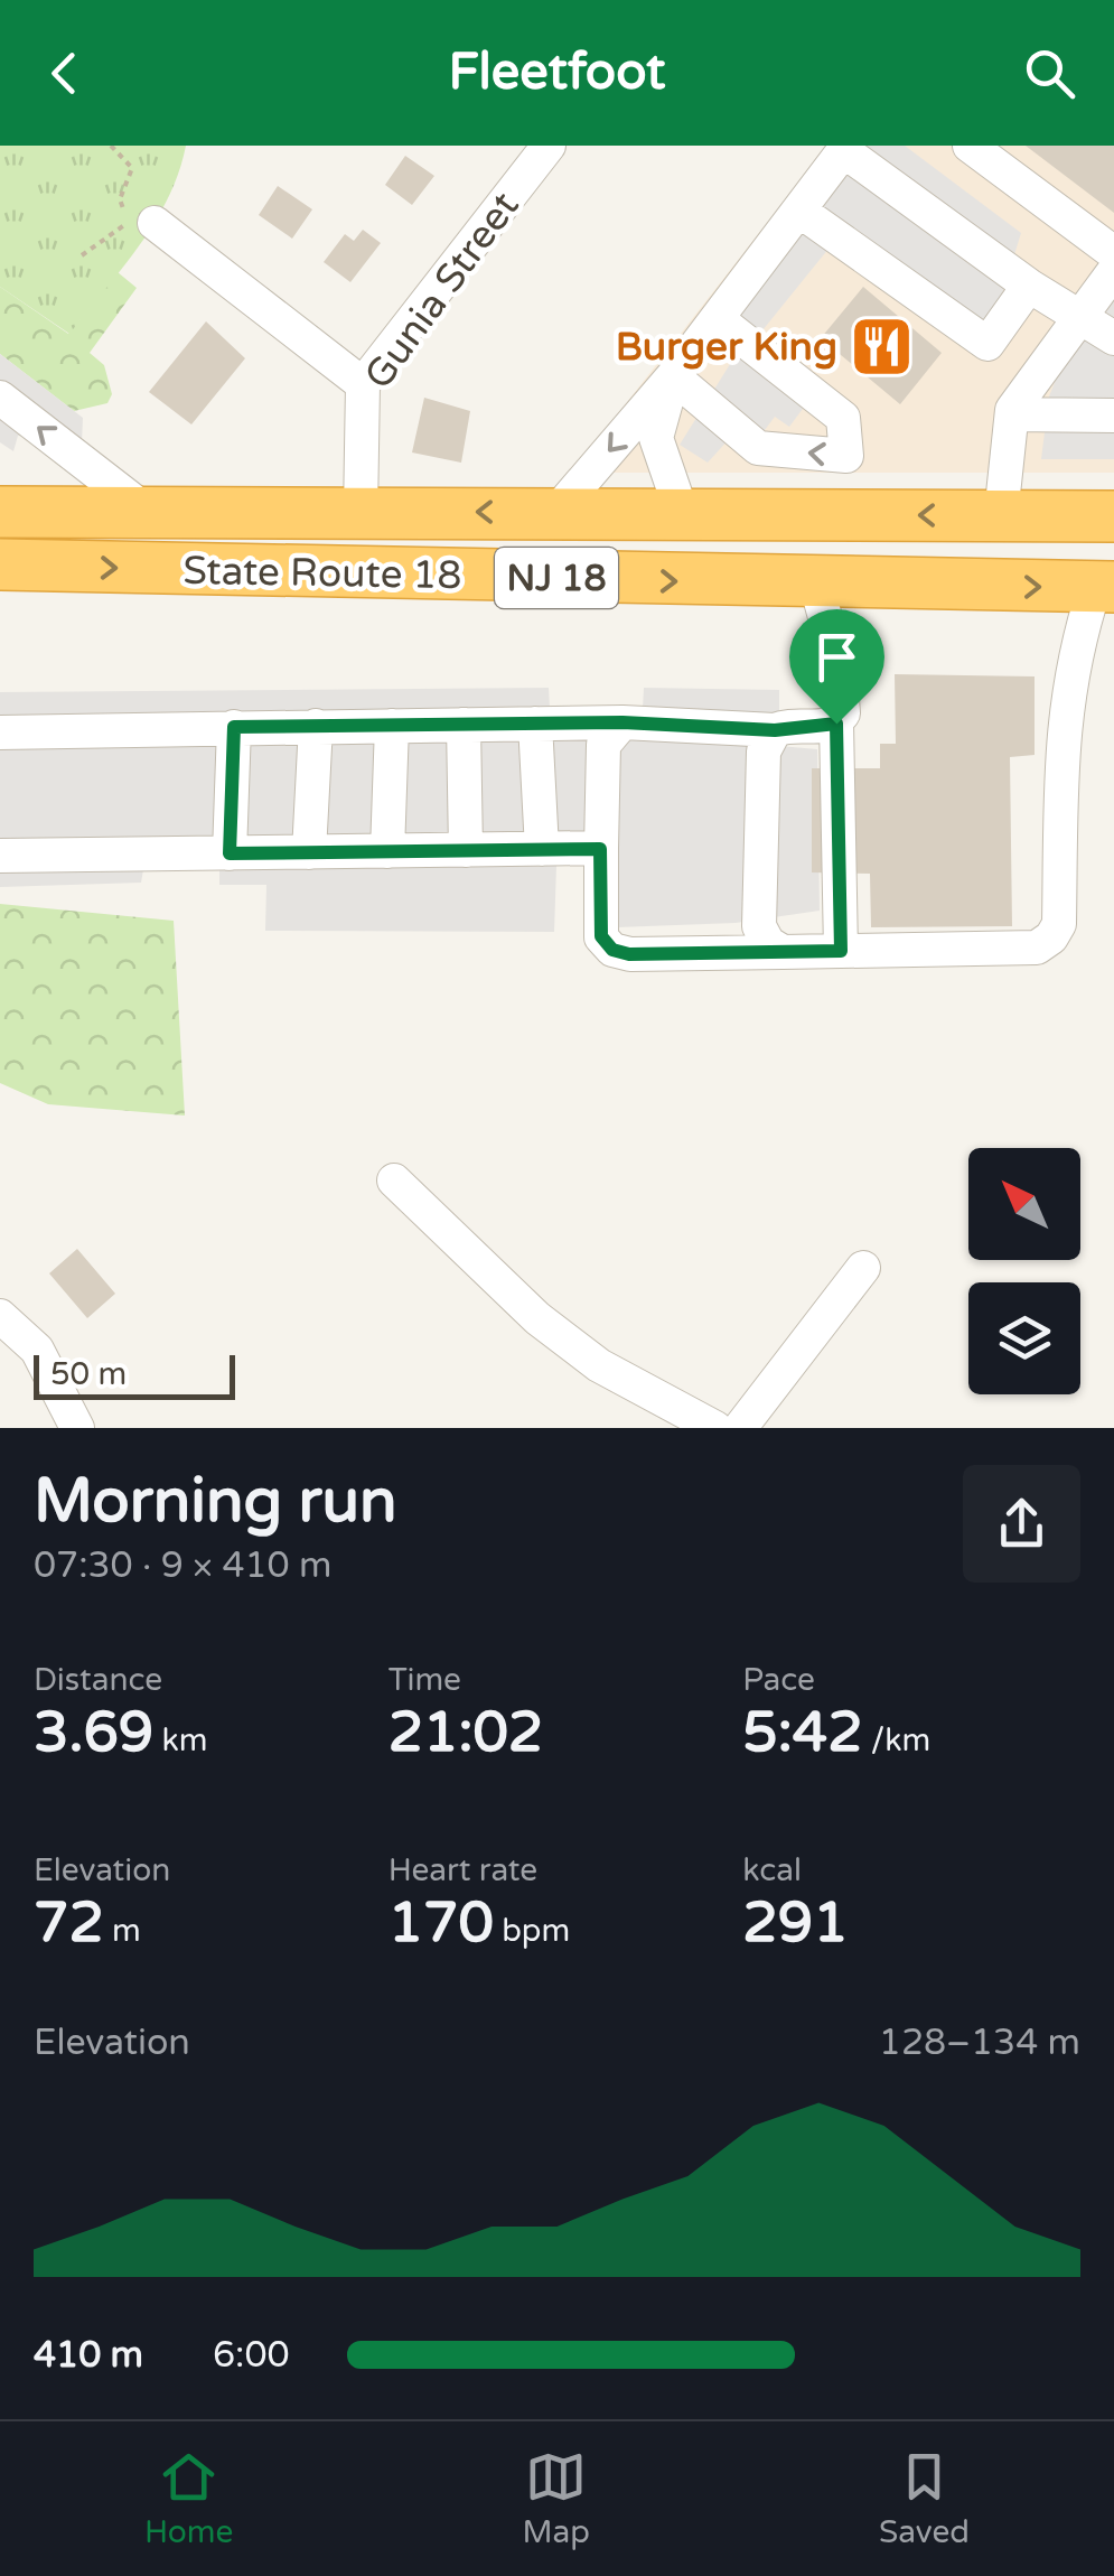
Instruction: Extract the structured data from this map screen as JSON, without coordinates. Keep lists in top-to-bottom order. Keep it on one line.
{"streets":{"highway":["State Route 18","NJ 18"],"street":["Gunia Street"]},"crossings":[["Gunia Street","State Route 18"]],"places":{"restaurant":["Burger King"]},"scale_bar":"50 m","north":"top left","page":{"header":"Fleetfoot","scale":"50 m","heading":["Morning run","07:30 · 9 × 410 m"],"stats":[["Distance","3.69 km"],["Time","21:02"],["Pace","5:42 /km"],["Elevation","72 m"],["Heart rate","170 bpm"],["kcal","291"]],"chart":["Elevation","128–134 m"],"list":[{"name":"410 m","note":"6:00"}],"tabs":["Home","Map","Saved"]}}
